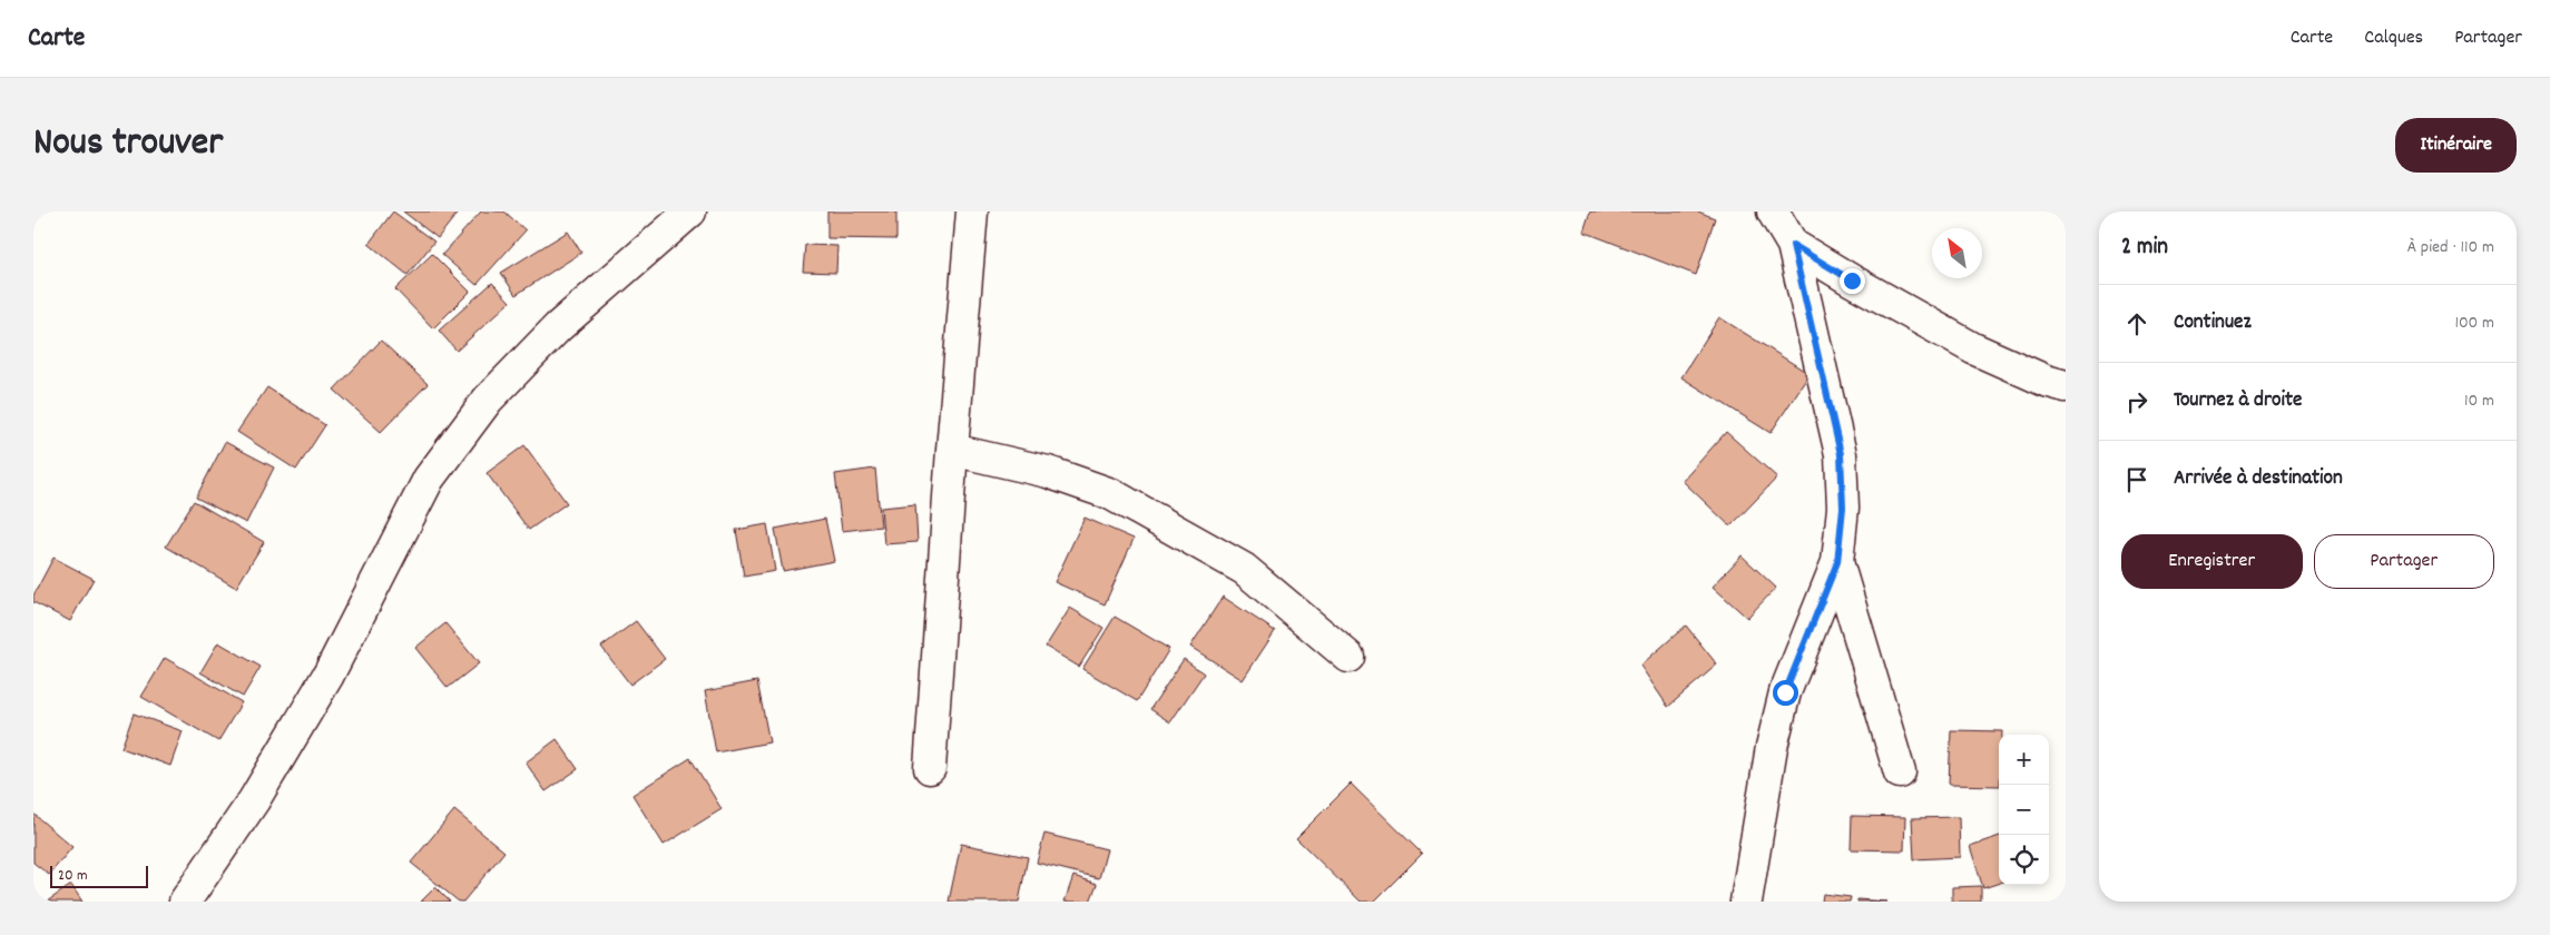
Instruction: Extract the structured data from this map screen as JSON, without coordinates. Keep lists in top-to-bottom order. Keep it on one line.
{"scale_bar":"20 m","north":"top left","page":{"header":"Carte","nav":["Carte","Calques","Partager"],"title":"Nous trouver","buttons":["Itinéraire",["Enregistrer","Partager"]],"heading":["2 min","À pied · 110 m"],"list":[["Continuez","100 m"],["Tournez à droite","10 m"],"Arrivée à destination"],"map_buttons":["+","−"],"scale":"20 m"}}
